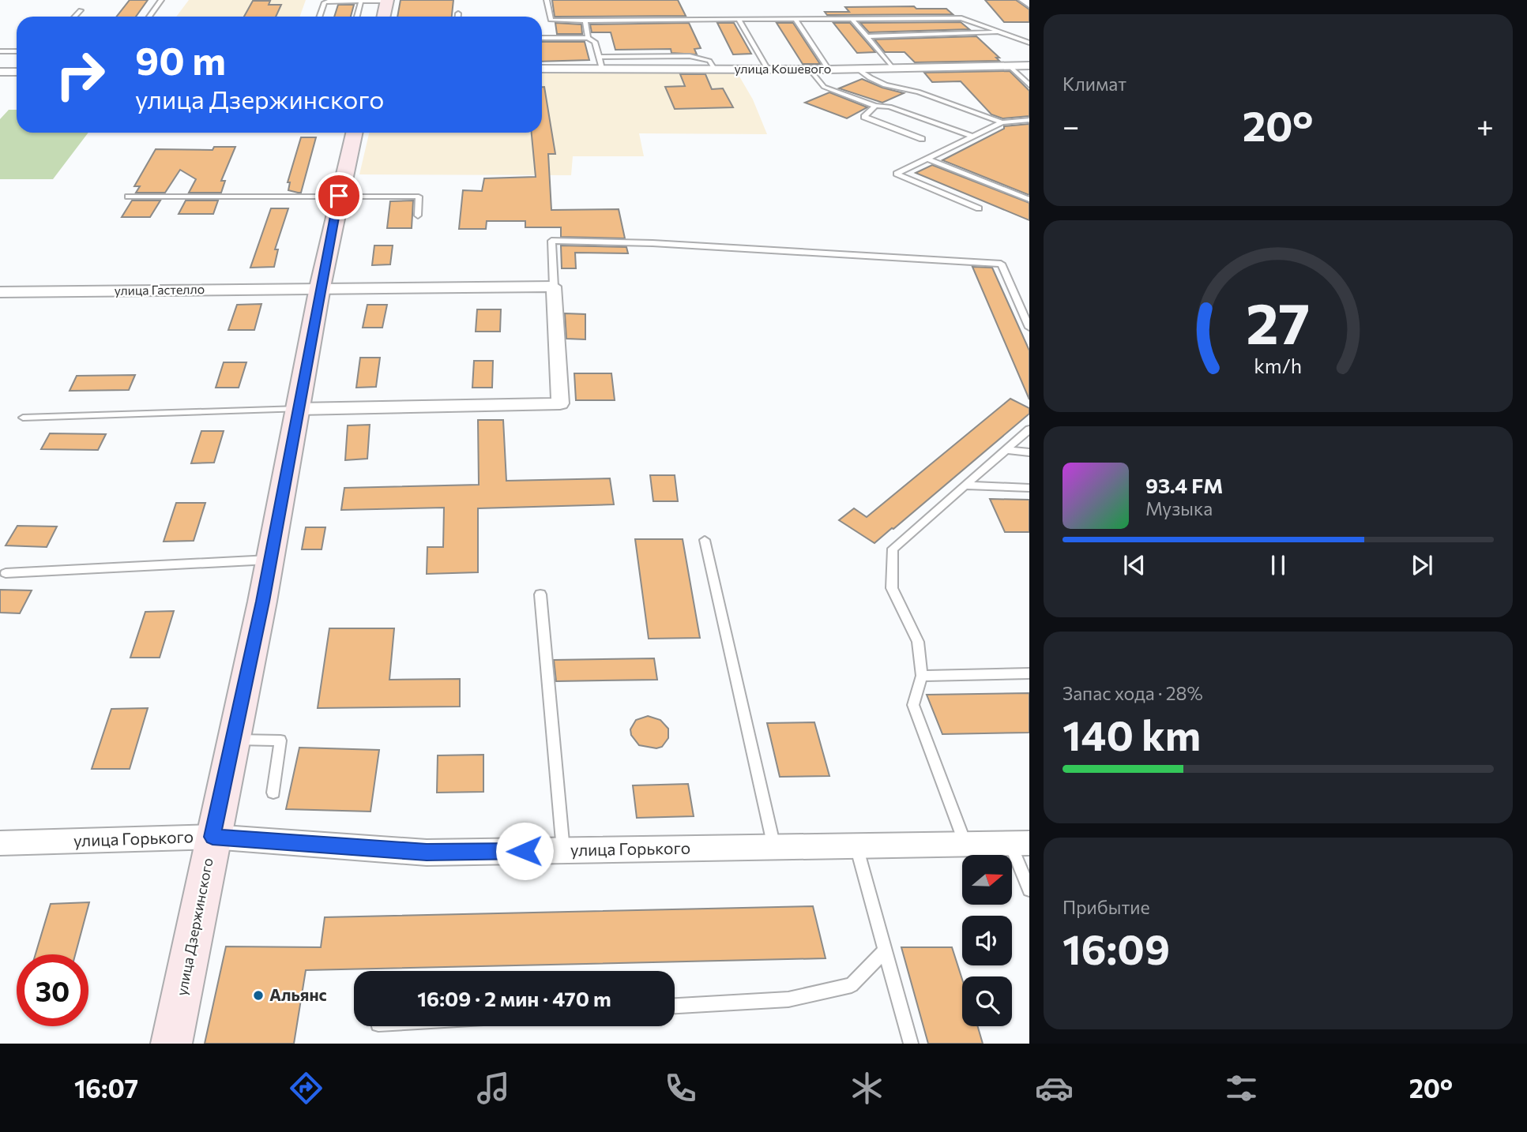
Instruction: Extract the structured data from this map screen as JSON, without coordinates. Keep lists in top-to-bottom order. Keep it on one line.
{"streets":{"street":["улица Кошевого","улица Гастелло","улица Горького","улица Дзержинского"]},"crossings":[["улица Гастелло","улица Дзержинского"],["улица Горького","улица Дзержинского"]],"places":["Альянс"],"north":"right","page":{"tile":["Климат",["Запас хода · 28%","140 km"],["Прибытие","16:09"]],"turn":["90 m","улица Дзержинского"],"heat":["−","20°","+"],"song":["93.4 FM","Музыка"],"limit":"30","trip":"16:09 · 2 мин · 470 m","tabs":["16:07","20°"],"gauge":["27","km/h"]}}
